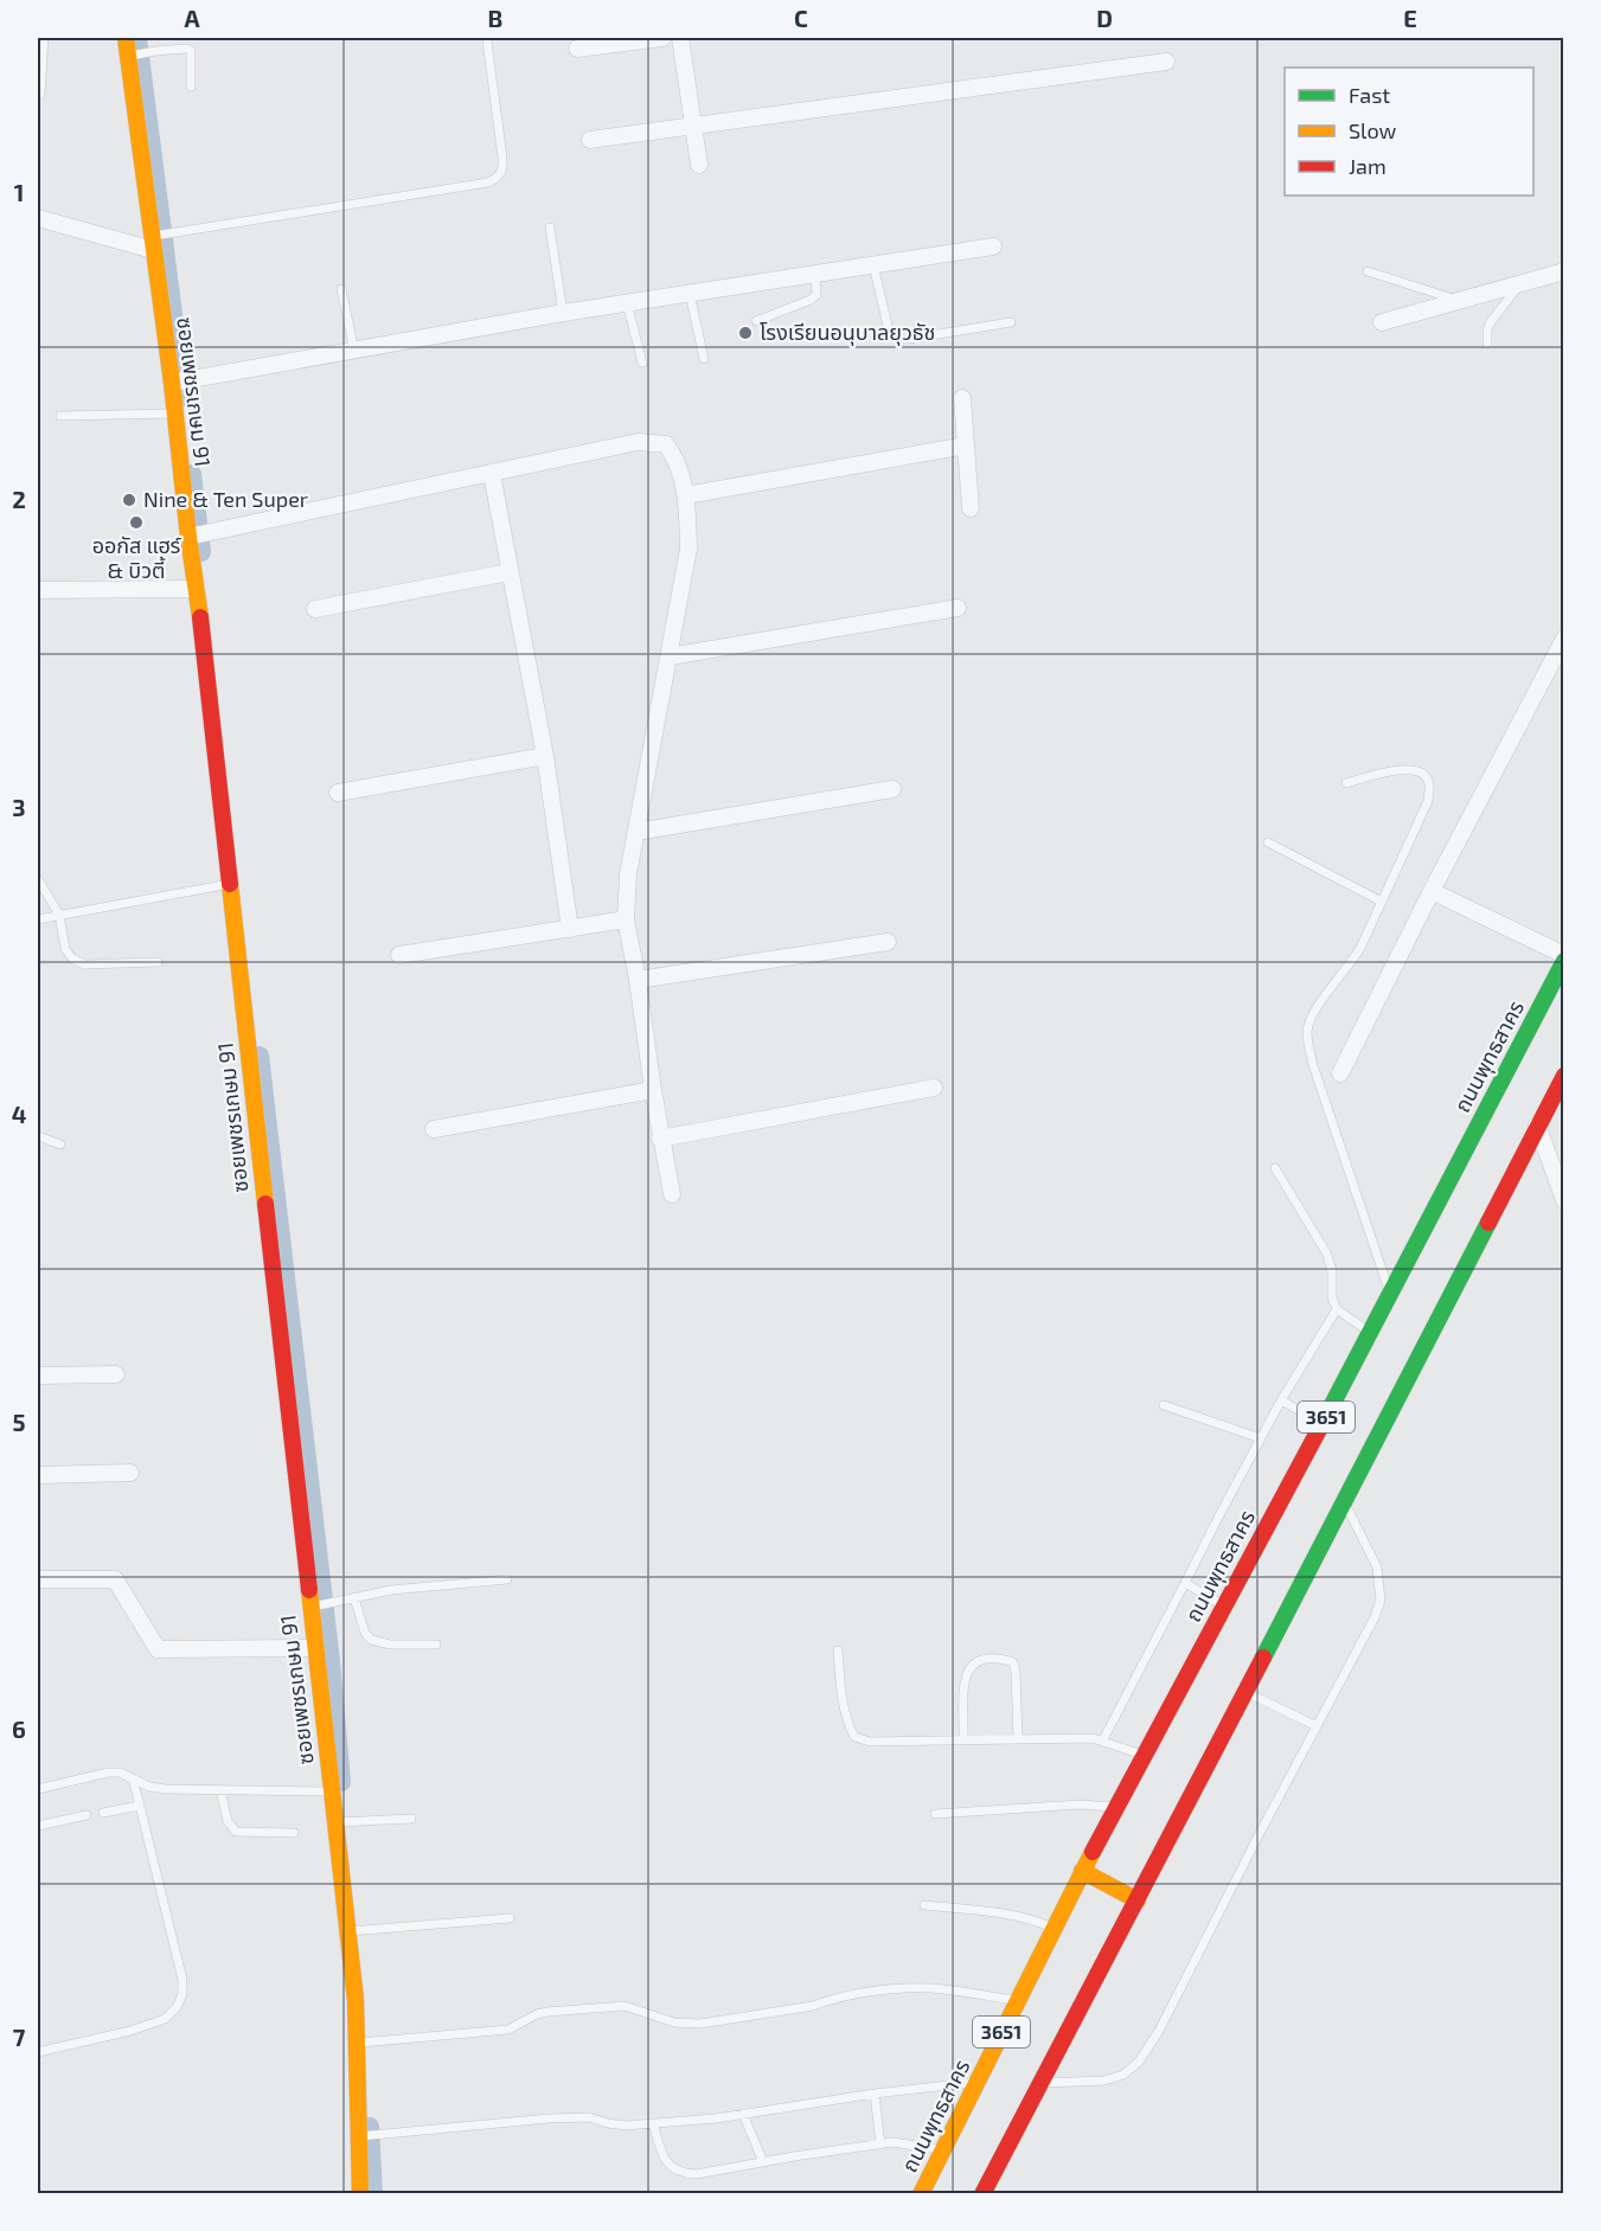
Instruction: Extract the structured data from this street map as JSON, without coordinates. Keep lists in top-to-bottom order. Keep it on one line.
{"streets":{"main road":["ซอยเพชรเกษม 91","ถนนพุทธสาคร","3651"]},"places":["โรงเรียนอนุบาลยุวธัช","Nine & Ten Super","ออกัส แฮร์ & บิวตี้"],"legend":["Fast","Slow","Jam"],"grid":{"columns":["A","B","C","D","E"],"rows":["1","2","3","4","5","6","7"]}}
